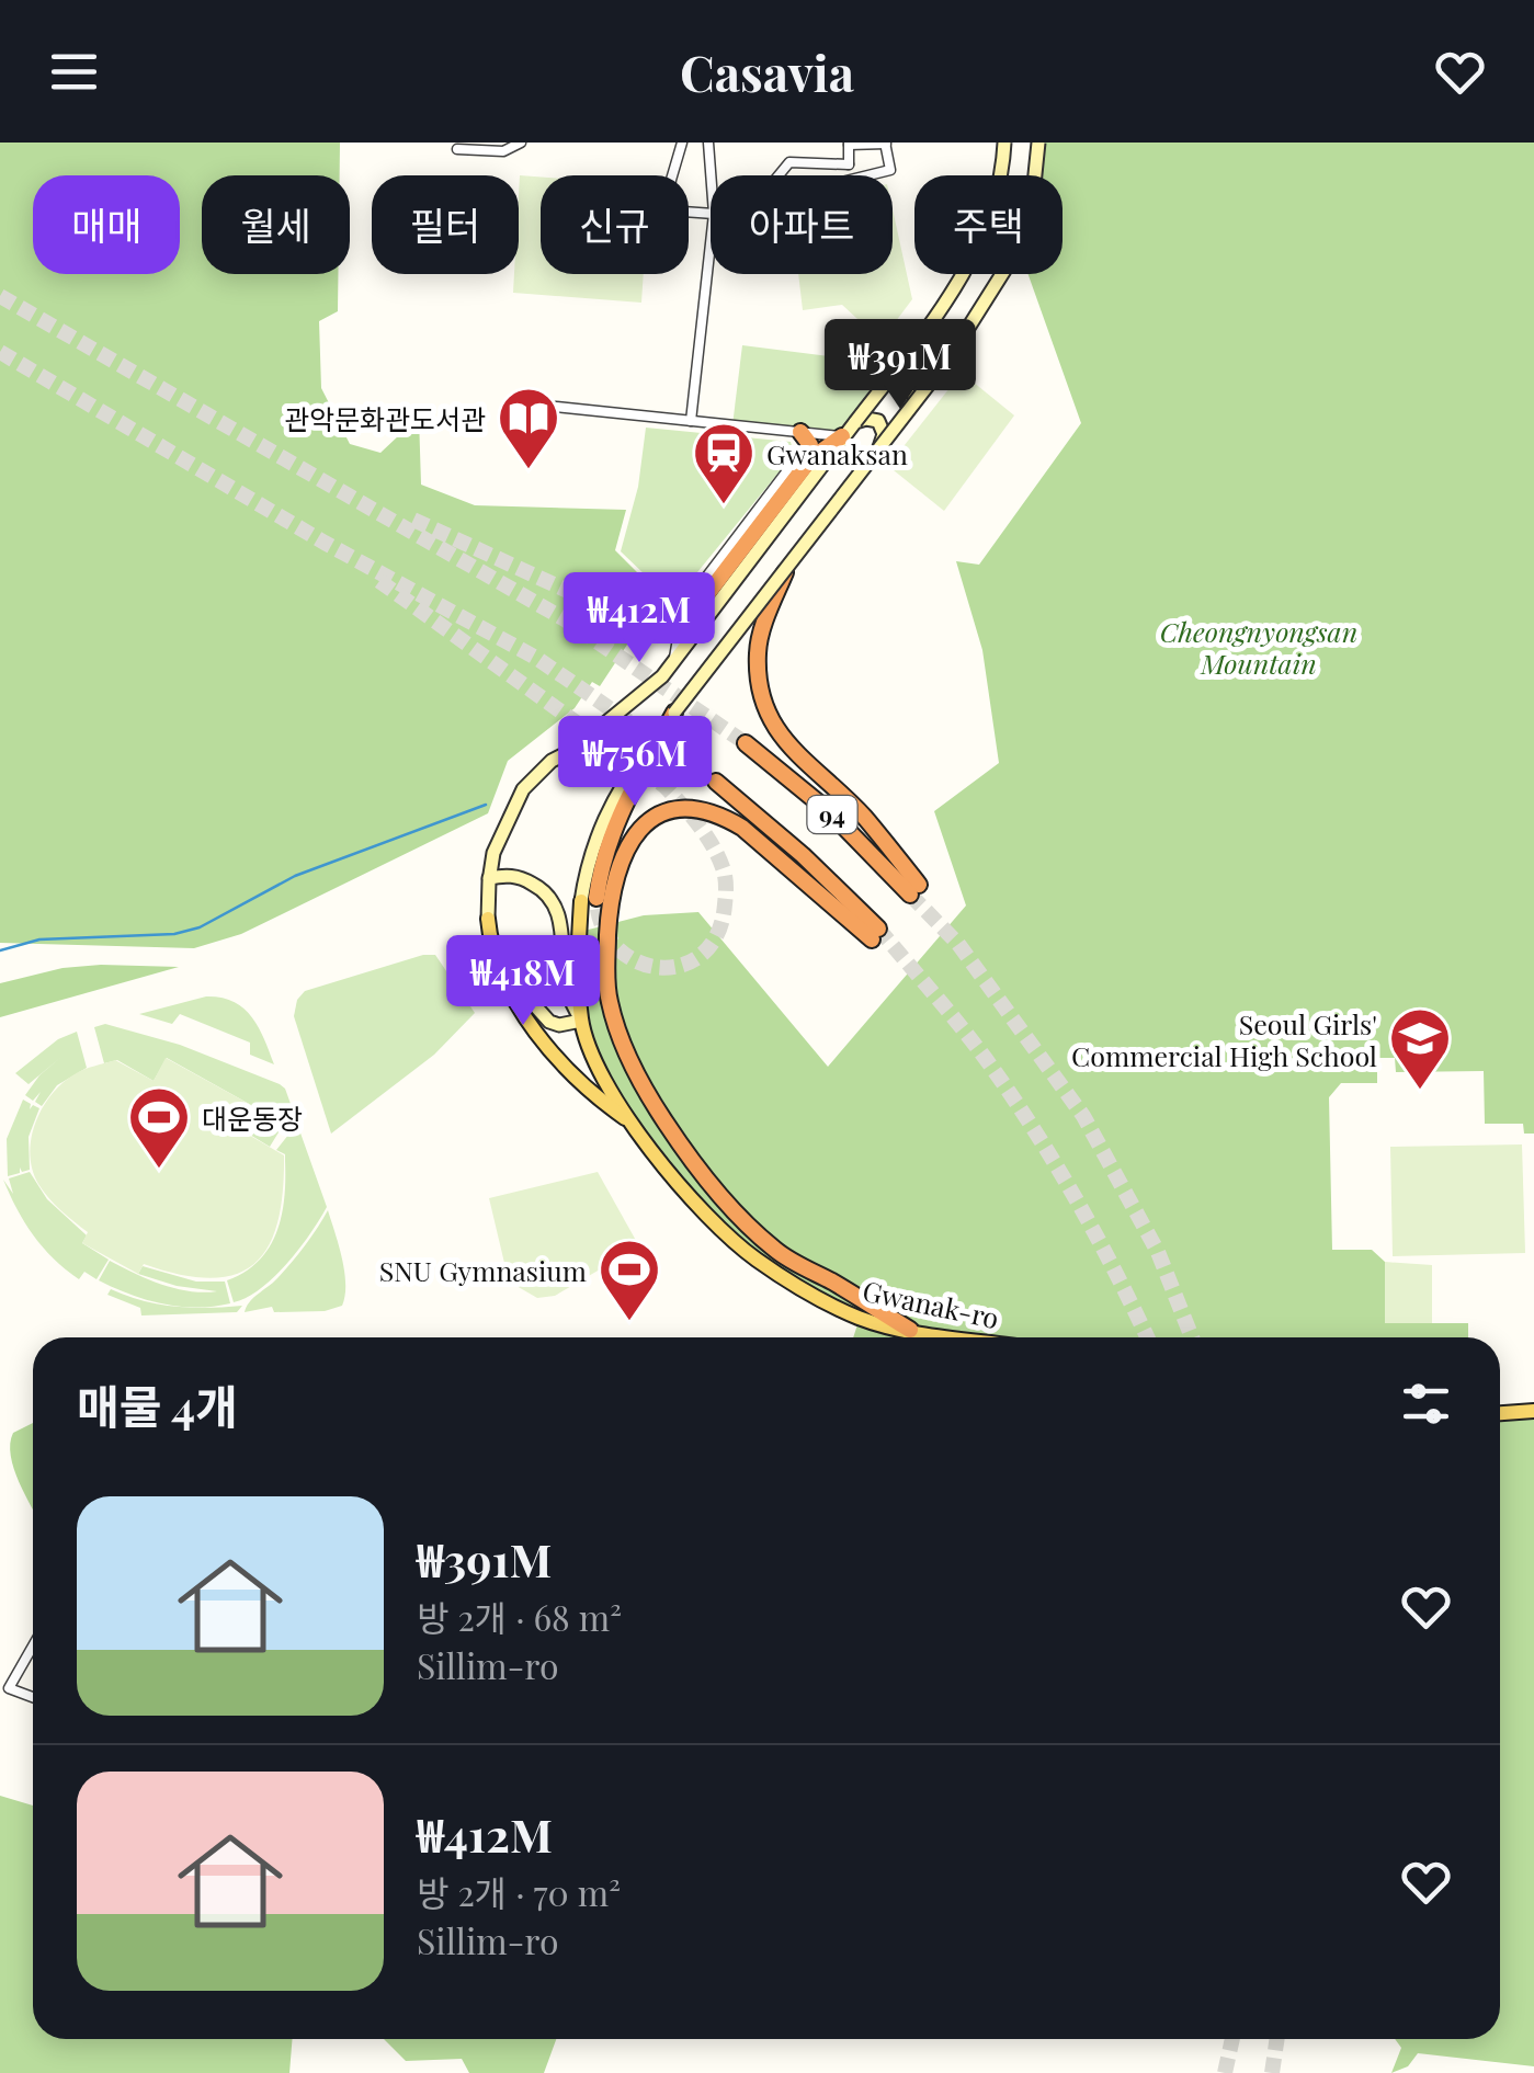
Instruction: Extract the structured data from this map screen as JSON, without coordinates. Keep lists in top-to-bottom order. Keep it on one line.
{"streets":{"highway":["94"],"main road":["Gwanak-ro"]},"crossings":[["94","Gwanak-ro"]],"parks":["Cheongnyongsan Mountain"],"places":{"library":["관악문화관도서관"],"station":["Gwanaksan"],"school or university":["Seoul Girls' Commercial High School"],"sports":["대운동장","SNU Gymnasium"]},"page":{"header":"Casavia","chip":["매매","월세","필터","신규","아파트","주택"],"price":["₩391M","₩412M","₩756M","₩418M"],"heading":"매물 4개","list":[{"name":"₩391M","note":"방 2개 · 68 m² · Sillim-ro"},{"name":"₩412M","note":"방 2개 · 70 m² · Sillim-ro"}]}}
